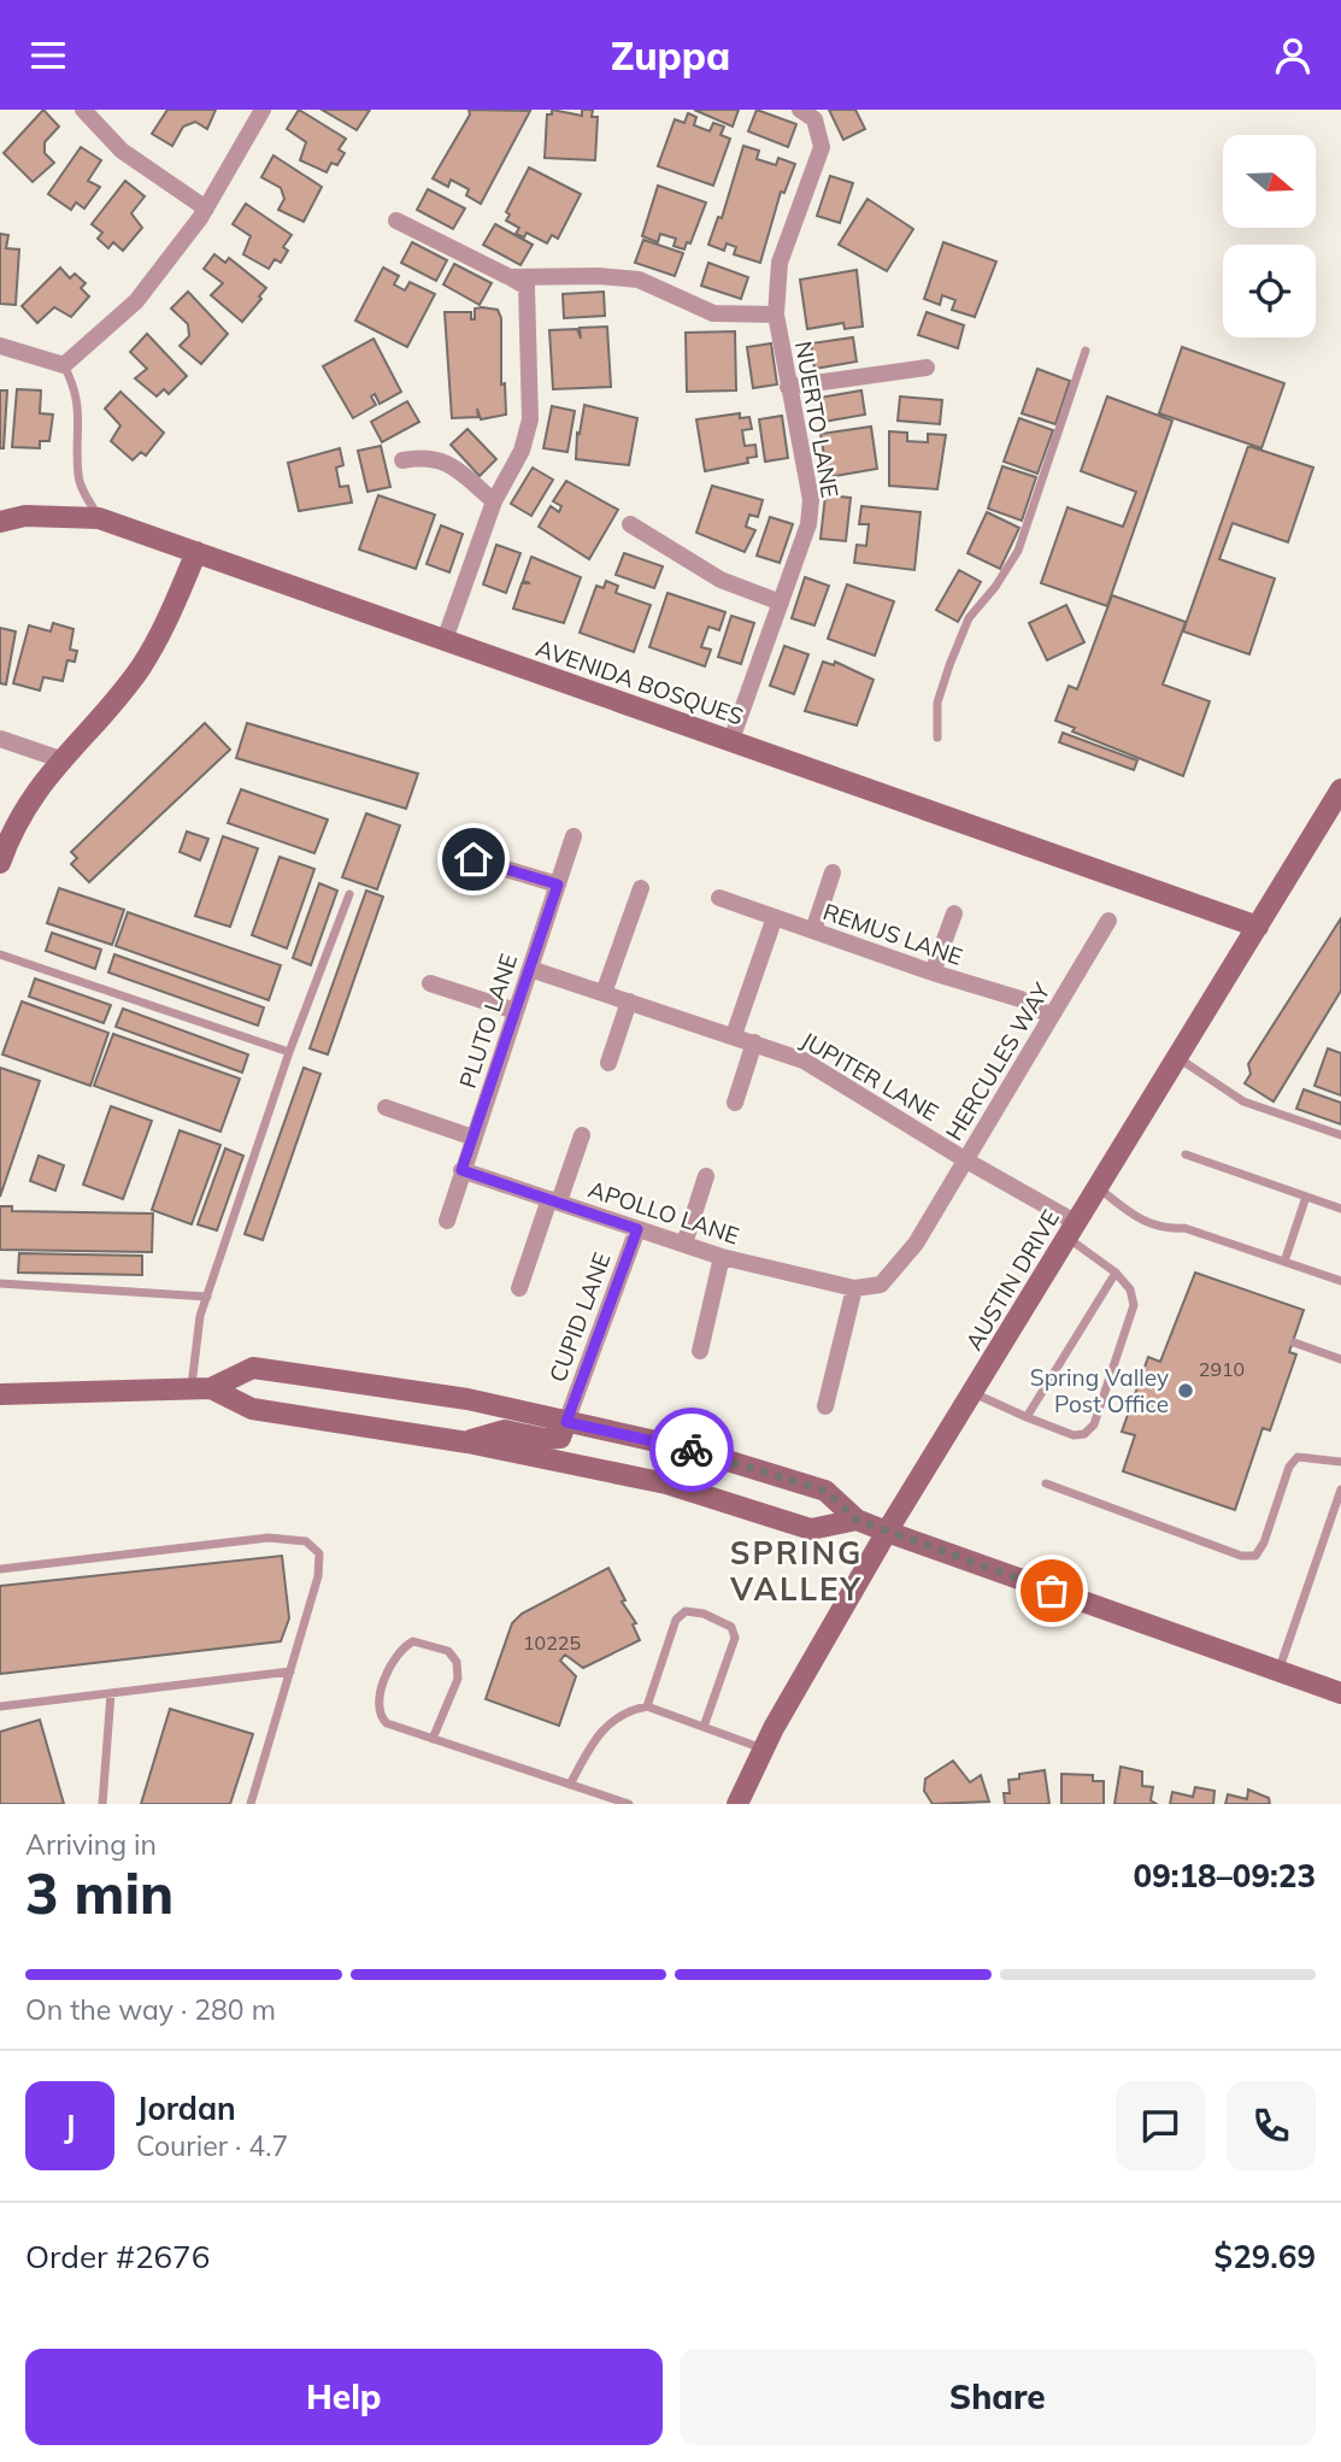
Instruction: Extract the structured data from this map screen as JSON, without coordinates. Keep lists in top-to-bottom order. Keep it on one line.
{"streets":{"main road":["AVENIDA BOSQUES","AUSTIN DRIVE"],"street":["NUERTO LANE","REMUS LANE","PLUTO LANE","HERCULES WAY","JUPITER LANE","APOLLO LANE","CUPID LANE"]},"crossings":[["NUERTO LANE","AVENIDA BOSQUES"],["AVENIDA BOSQUES","AUSTIN DRIVE"],["REMUS LANE","HERCULES WAY"],["PLUTO LANE","JUPITER LANE"],["PLUTO LANE","APOLLO LANE"],["HERCULES WAY","JUPITER LANE"],["HERCULES WAY","APOLLO LANE"],["JUPITER LANE","AUSTIN DRIVE"],["APOLLO LANE","CUPID LANE"]],"districts":["SPRING VALLEY"],"places":["Spring Valley Post Office"],"house_numbers":["2910","10225"],"north":"right","page":{"header":"Zuppa","heading":["3 min","Arriving in","09:18–09:23"],"panel":["Jordan","Courier · 4.7","Order #2676","$29.69"],"bar":"On the way · 280 m","round":"J","buttons":["Help","Share"]}}
